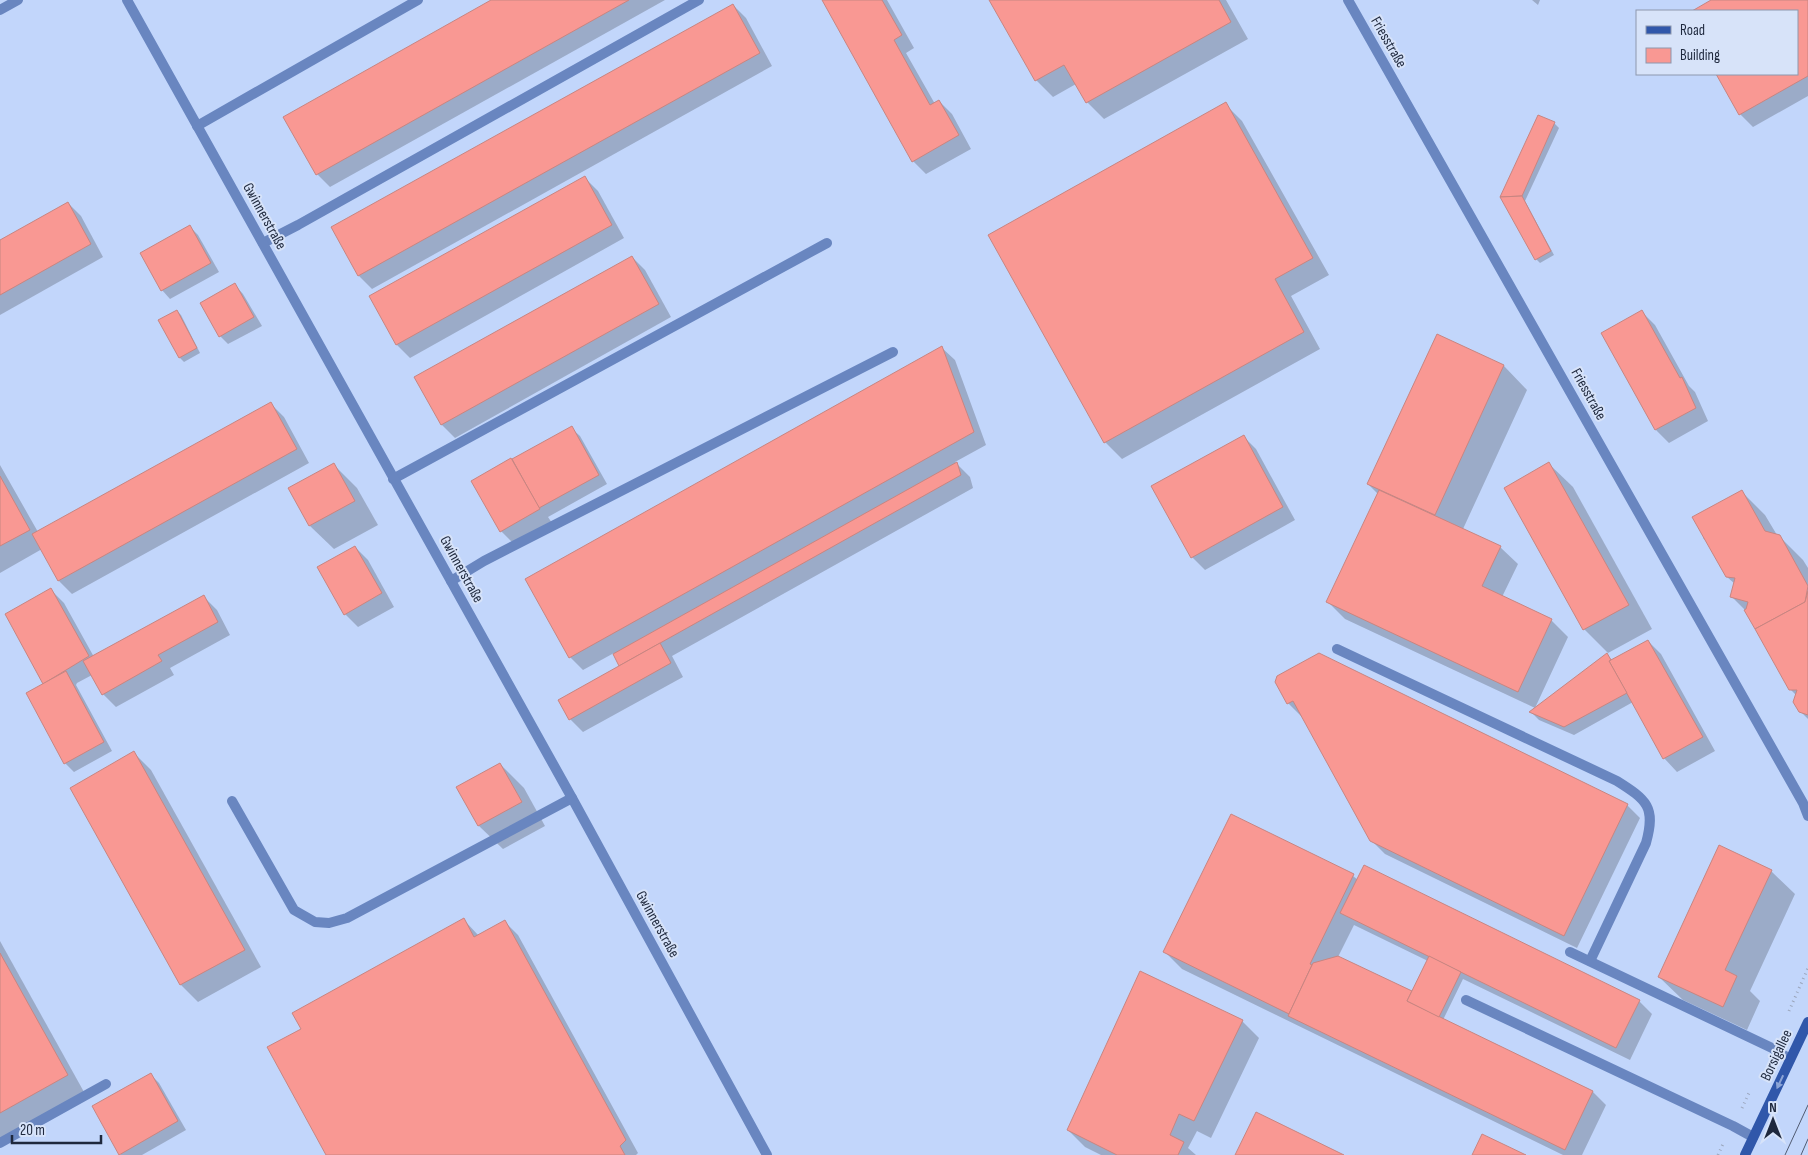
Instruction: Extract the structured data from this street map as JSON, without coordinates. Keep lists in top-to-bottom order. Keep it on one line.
{"streets":{"main road":["Borsigallee"],"street":["Friesstraße","Gwinnerstraße"]},"one_way":["Borsigallee"],"legend":["Road","Building"],"scale_bar":"20 m","north":"top"}
